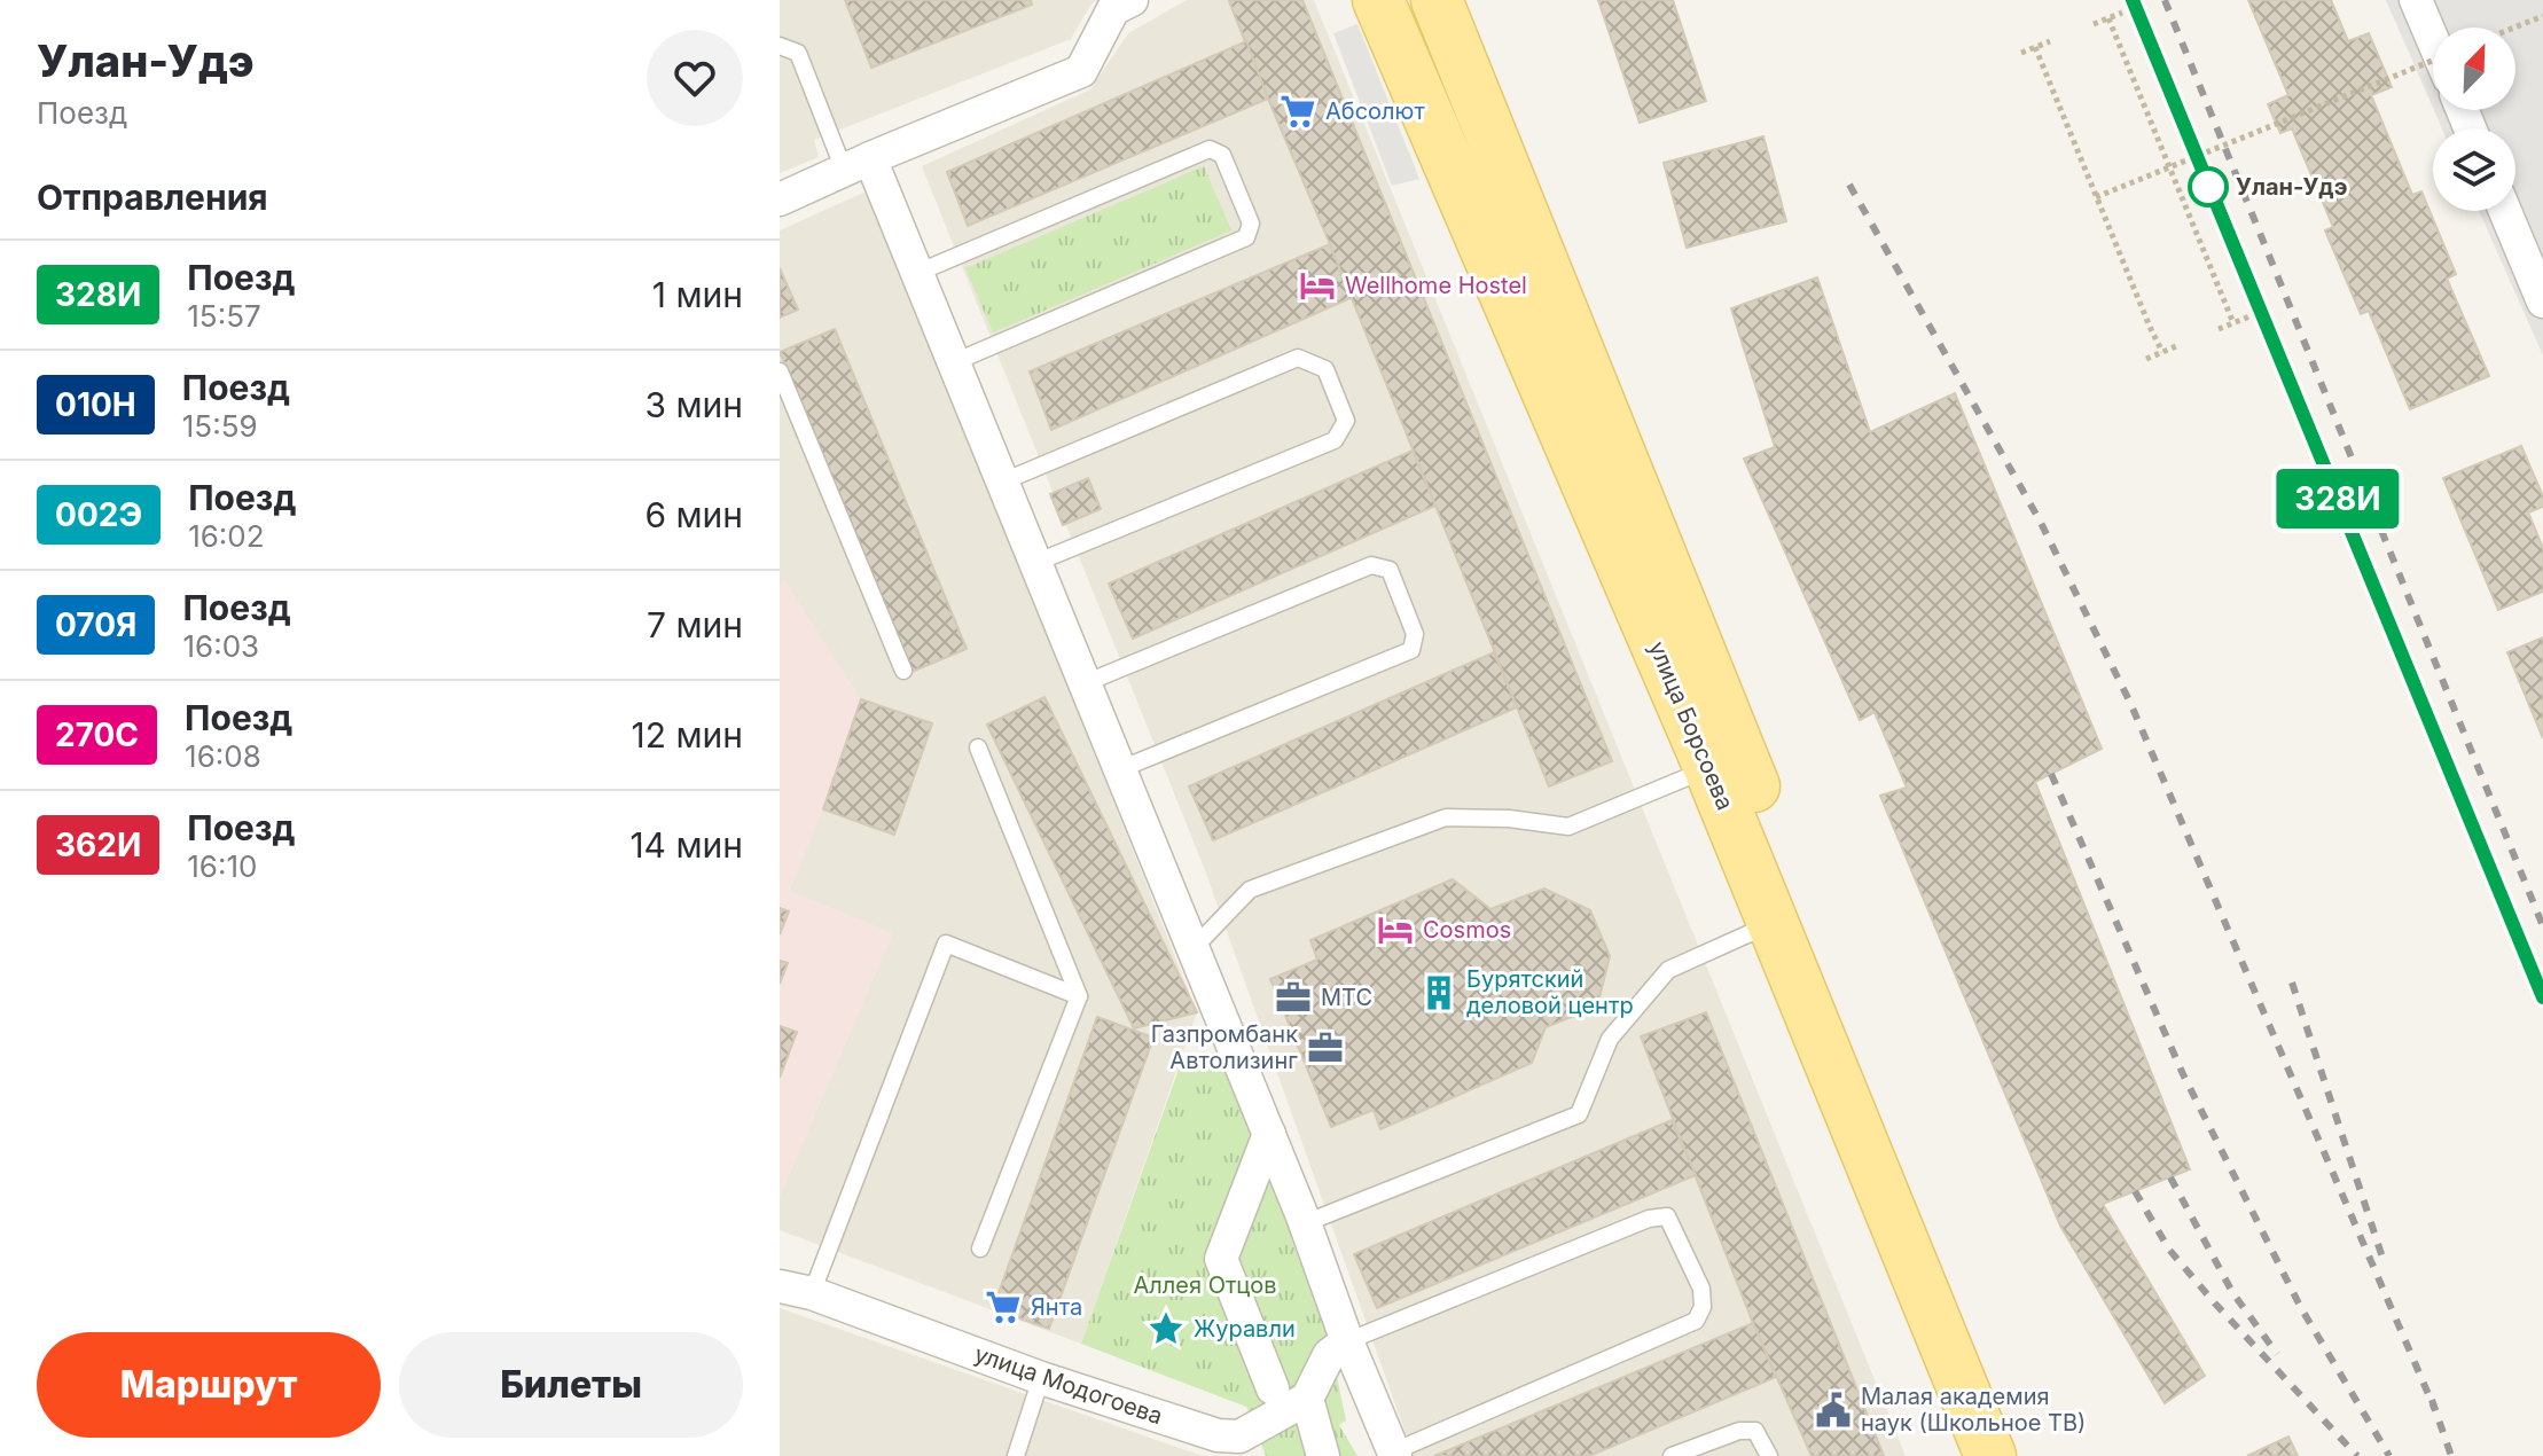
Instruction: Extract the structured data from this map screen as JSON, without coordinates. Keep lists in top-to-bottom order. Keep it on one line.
{"streets":{"main road":["улица Борсоева"],"street":["улица Модогоева"]},"parks":["Аллея Отцов"],"places":{"supermarket":["Абсолют","Янта"],"other":["Улан-Удэ"],"hotel":["Wellhome Hostel","Cosmos"],"building":["Бурятский деловой центр"],"office":["МТС","Газпромбанк Автолизинг"],"place":["Журавли"],"public building":["Малая академия наук (Школьное ТВ)"]},"north":"top right","page":{"heading":[["Улан-Удэ","Поезд"],"Отправления"],"on_map":"328И","list":[{"mark":"328И","name":"Поезд","note":"15:57","value":"1 мин"},{"mark":"010Н","name":"Поезд","note":"15:59","value":"3 мин"},{"mark":"002Э","name":"Поезд","note":"16:02","value":"6 мин"},{"mark":"070Я","name":"Поезд","note":"16:03","value":"7 мин"},{"mark":"270С","name":"Поезд","note":"16:08","value":"12 мин"},{"mark":"362И","name":"Поезд","note":"16:10","value":"14 мин"}],"buttons":["Маршрут","Билеты"]}}
